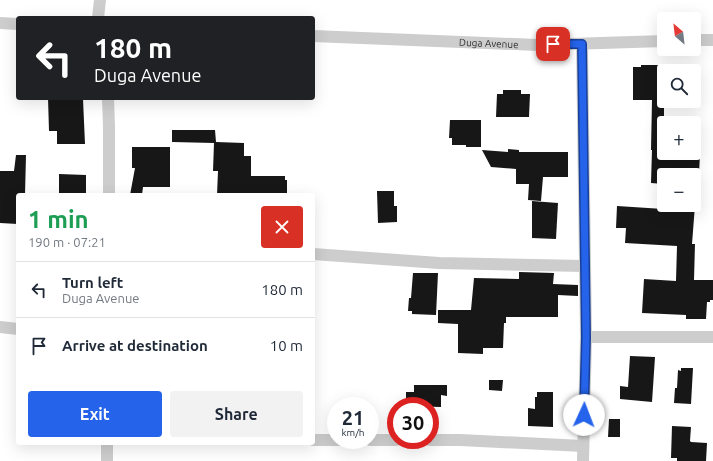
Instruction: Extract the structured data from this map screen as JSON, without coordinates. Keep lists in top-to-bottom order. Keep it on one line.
{"streets":{"street":["Duga Avenue"]},"north":"top left","page":{"map_buttons":["+","−"],"turn":["180 m","Duga Avenue"],"heading":["1 min","190 m · 07:21"],"list":[{"name":"Turn left","note":"Duga Avenue","value":"180 m"},{"name":"Arrive at destination","value":"10 m"}],"buttons":["Exit","Share"],"speed":"21 km/h","limit":"30"}}
